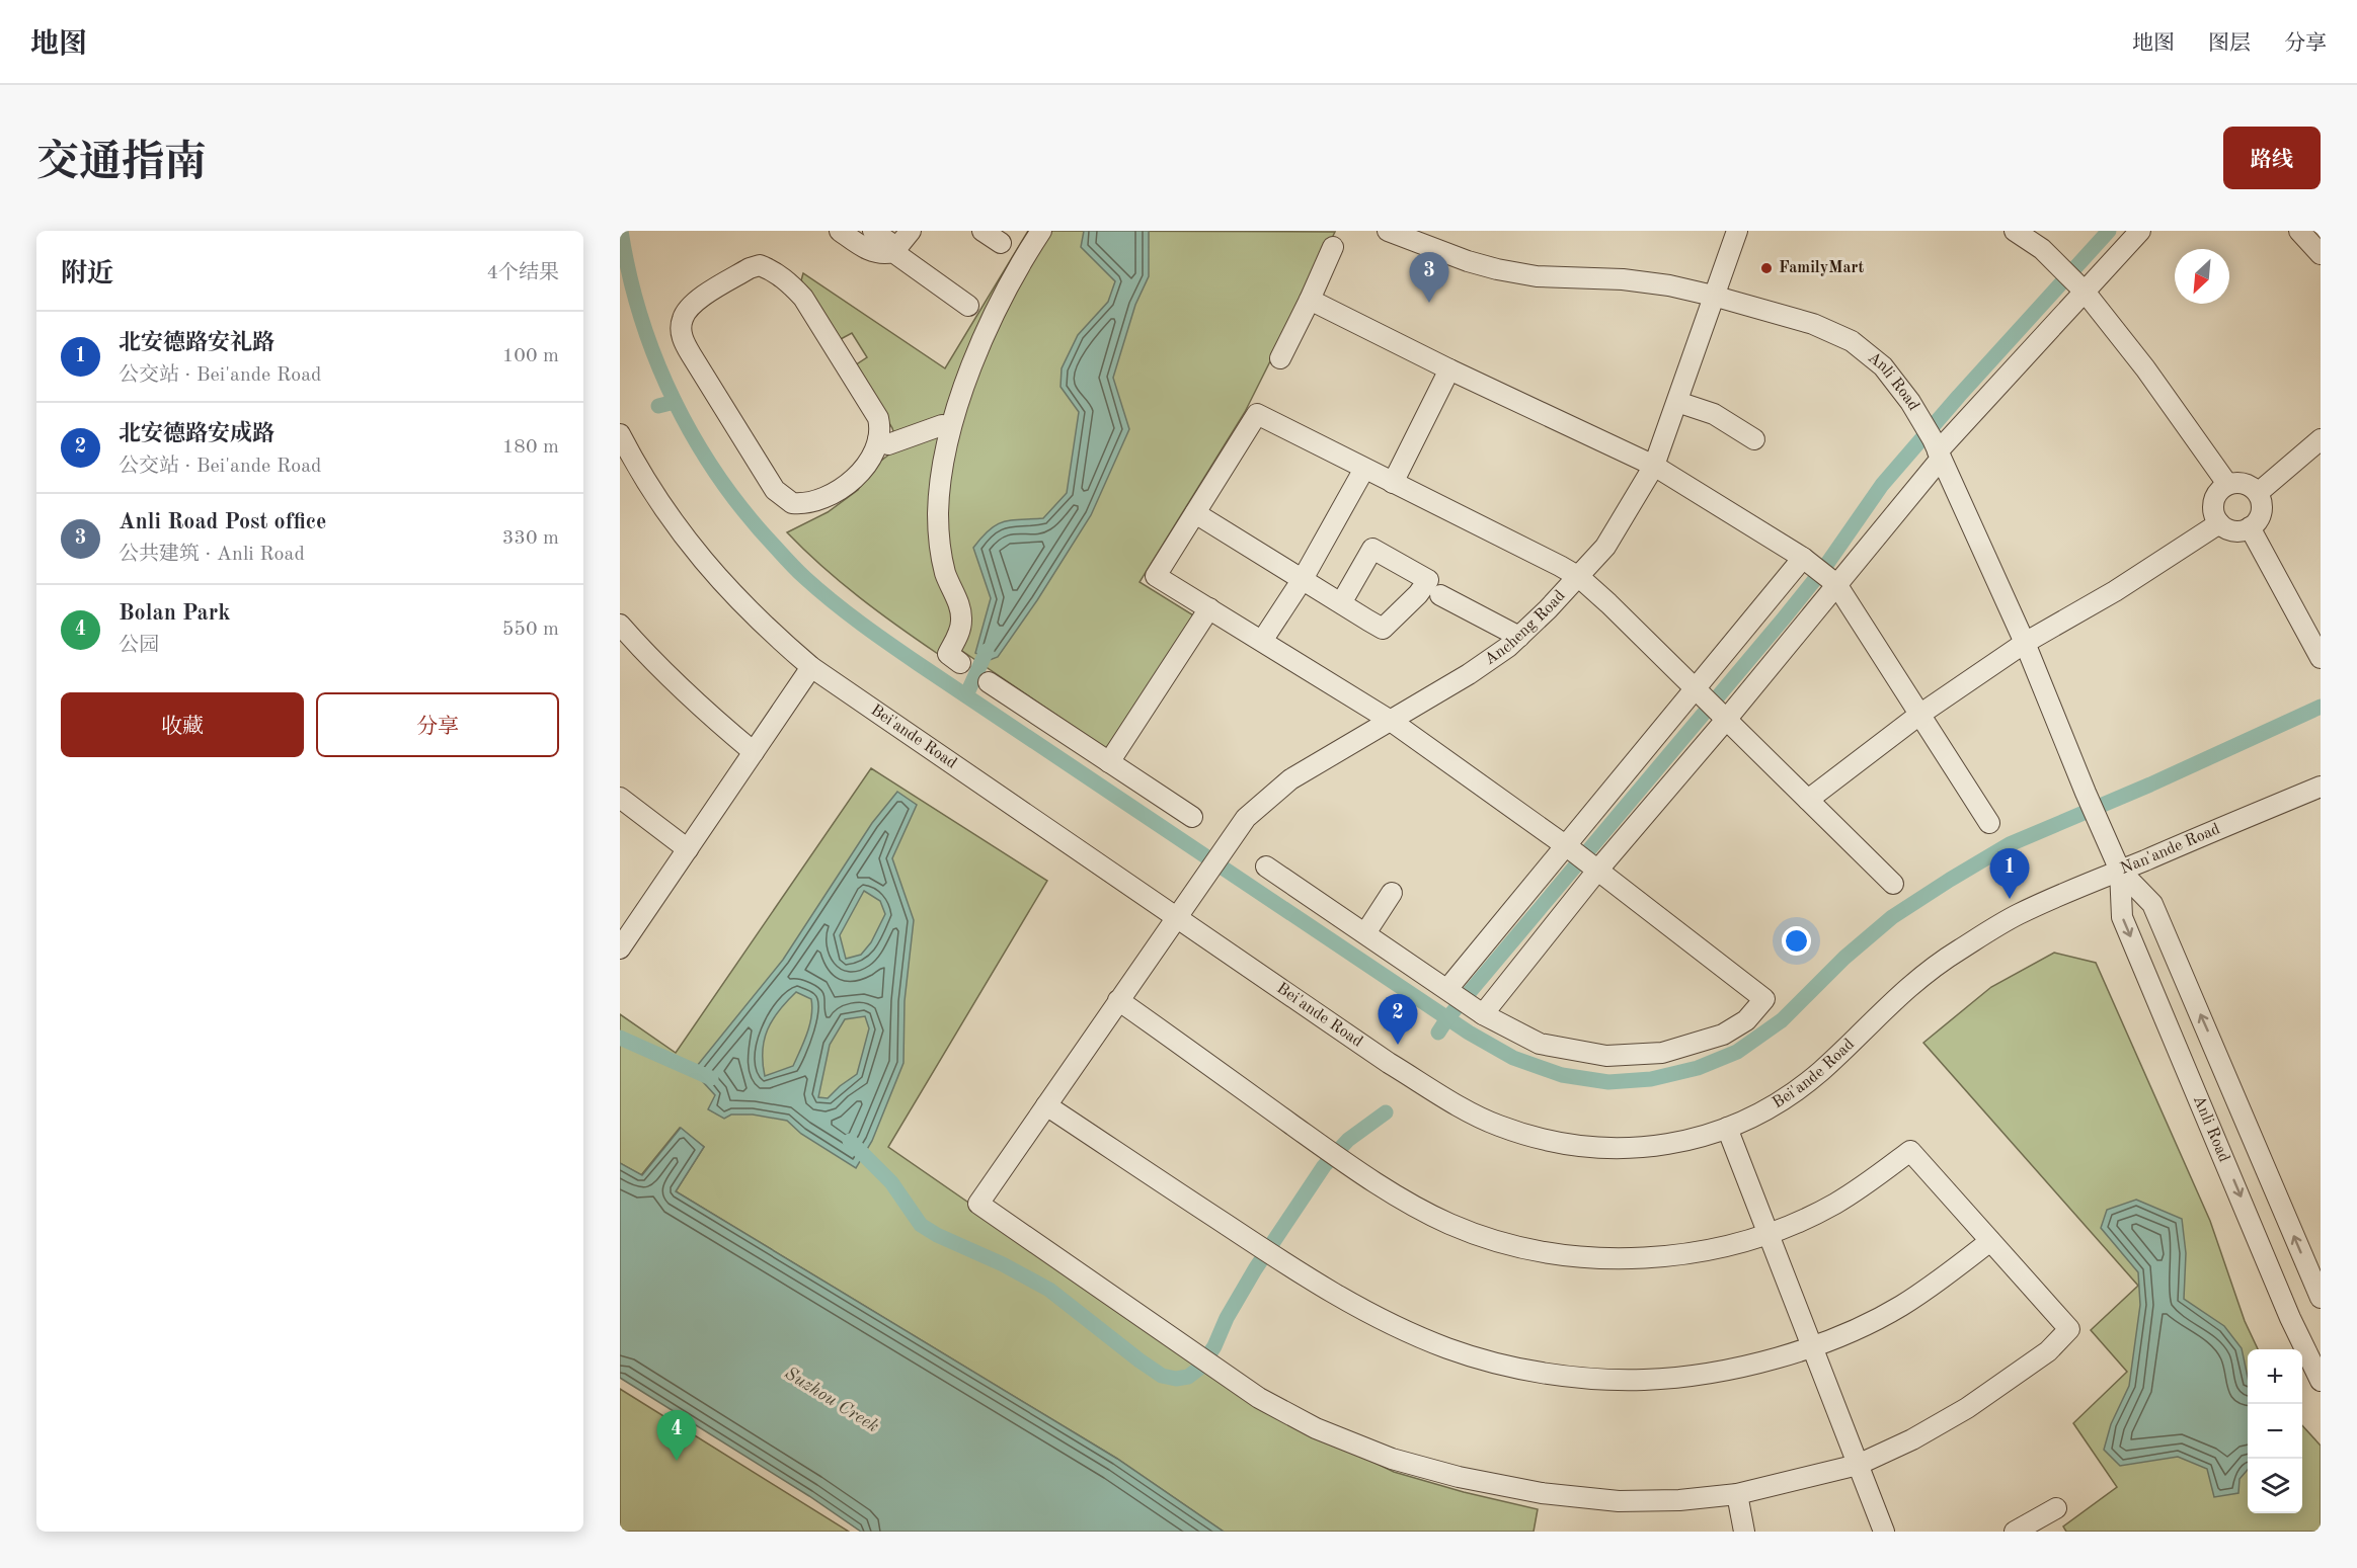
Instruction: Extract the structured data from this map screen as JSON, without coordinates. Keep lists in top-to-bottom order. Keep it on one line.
{"streets":{"street":["Anli Road","Ancheng Road","Bei'ande Road","Nan'ande Road"]},"crossings":[["Anli Road","Ancheng Road"],["Anli Road","Bei'ande Road"],["Anli Road","Nan'ande Road"],["Ancheng Road","Bei'ande Road"],["Bei'ande Road","Nan'ande Road"]],"water":["Suzhou Creek"],"places":["FamilyMart"],"north":"bottom left","page":{"header":"地图","nav":["地图","图层","分享"],"title":"交通指南","buttons":["路线",["收藏","分享"]],"heading":["附近","4个结果"],"pins":["3","1","2","4"],"list":[{"mark":"1","name":"北安德路安礼路","note":"公交站 · Bei'ande Road","value":"100 m"},{"mark":"2","name":"北安德路安成路","note":"公交站 · Bei'ande Road","value":"180 m"},{"mark":"3","name":"Anli Road Post office","note":"公共建筑 · Anli Road","value":"330 m"},{"mark":"4","name":"Bolan Park","note":"公园","value":"550 m"}],"map_buttons":["+","−"]}}
